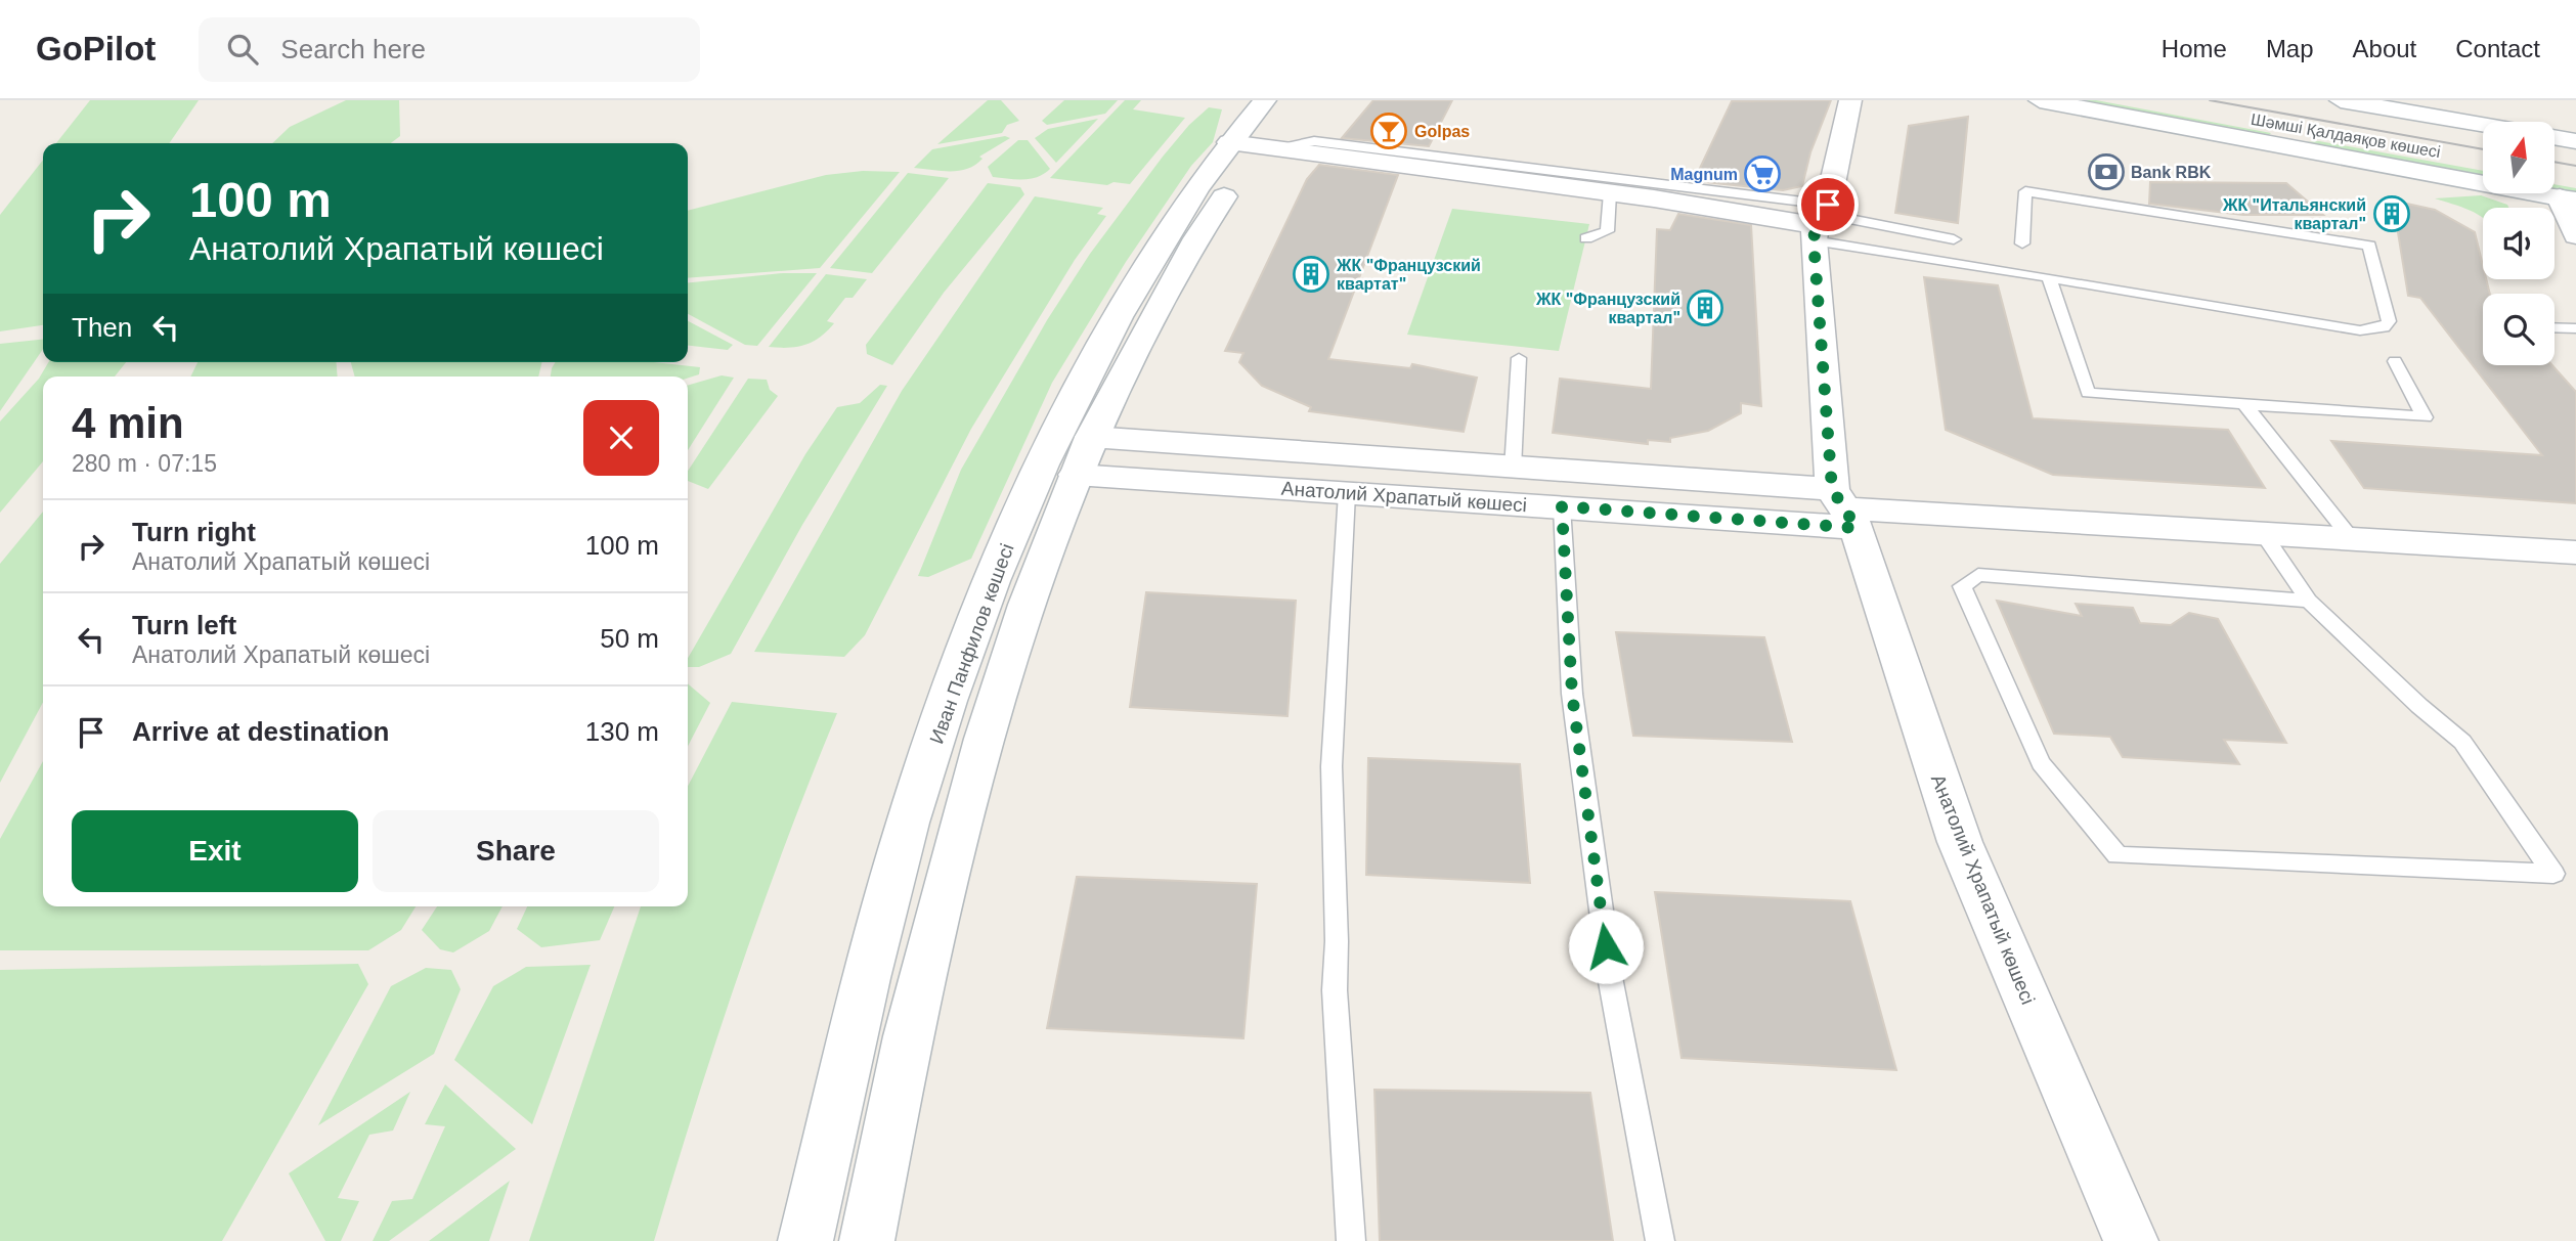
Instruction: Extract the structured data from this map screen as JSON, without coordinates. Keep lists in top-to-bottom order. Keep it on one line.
{"streets":{"street":["Шәмші Қалдаяқов көшесі","Анатолий Храпатый көшесі","Иван Панфилов көшесі"]},"crossings":[["Анатолий Храпатый көшесі","Иван Панфилов көшесі"]],"places":{"bar":["Golpas"],"bank":["Bank RBK"],"supermarket":["Magnum"],"building":["ЖК \"Итальянский квартал\"","ЖК \"Французский квартат\"","ЖК \"Французский квартал\""]},"north":"top","page":{"header":"GoPilot","search":"Search here","nav":["Home","Map","About","Contact"],"turn":["100 m","Анатолий Храпатый көшесі"],"then":"Then","heading":["4 min","280 m · 07:15"],"list":[{"name":"Turn right","note":"Анатолий Храпатый көшесі","value":"100 m"},{"name":"Turn left","note":"Анатолий Храпатый көшесі","value":"50 m"},{"name":"Arrive at destination","value":"130 m"}],"buttons":["Exit","Share"]}}
